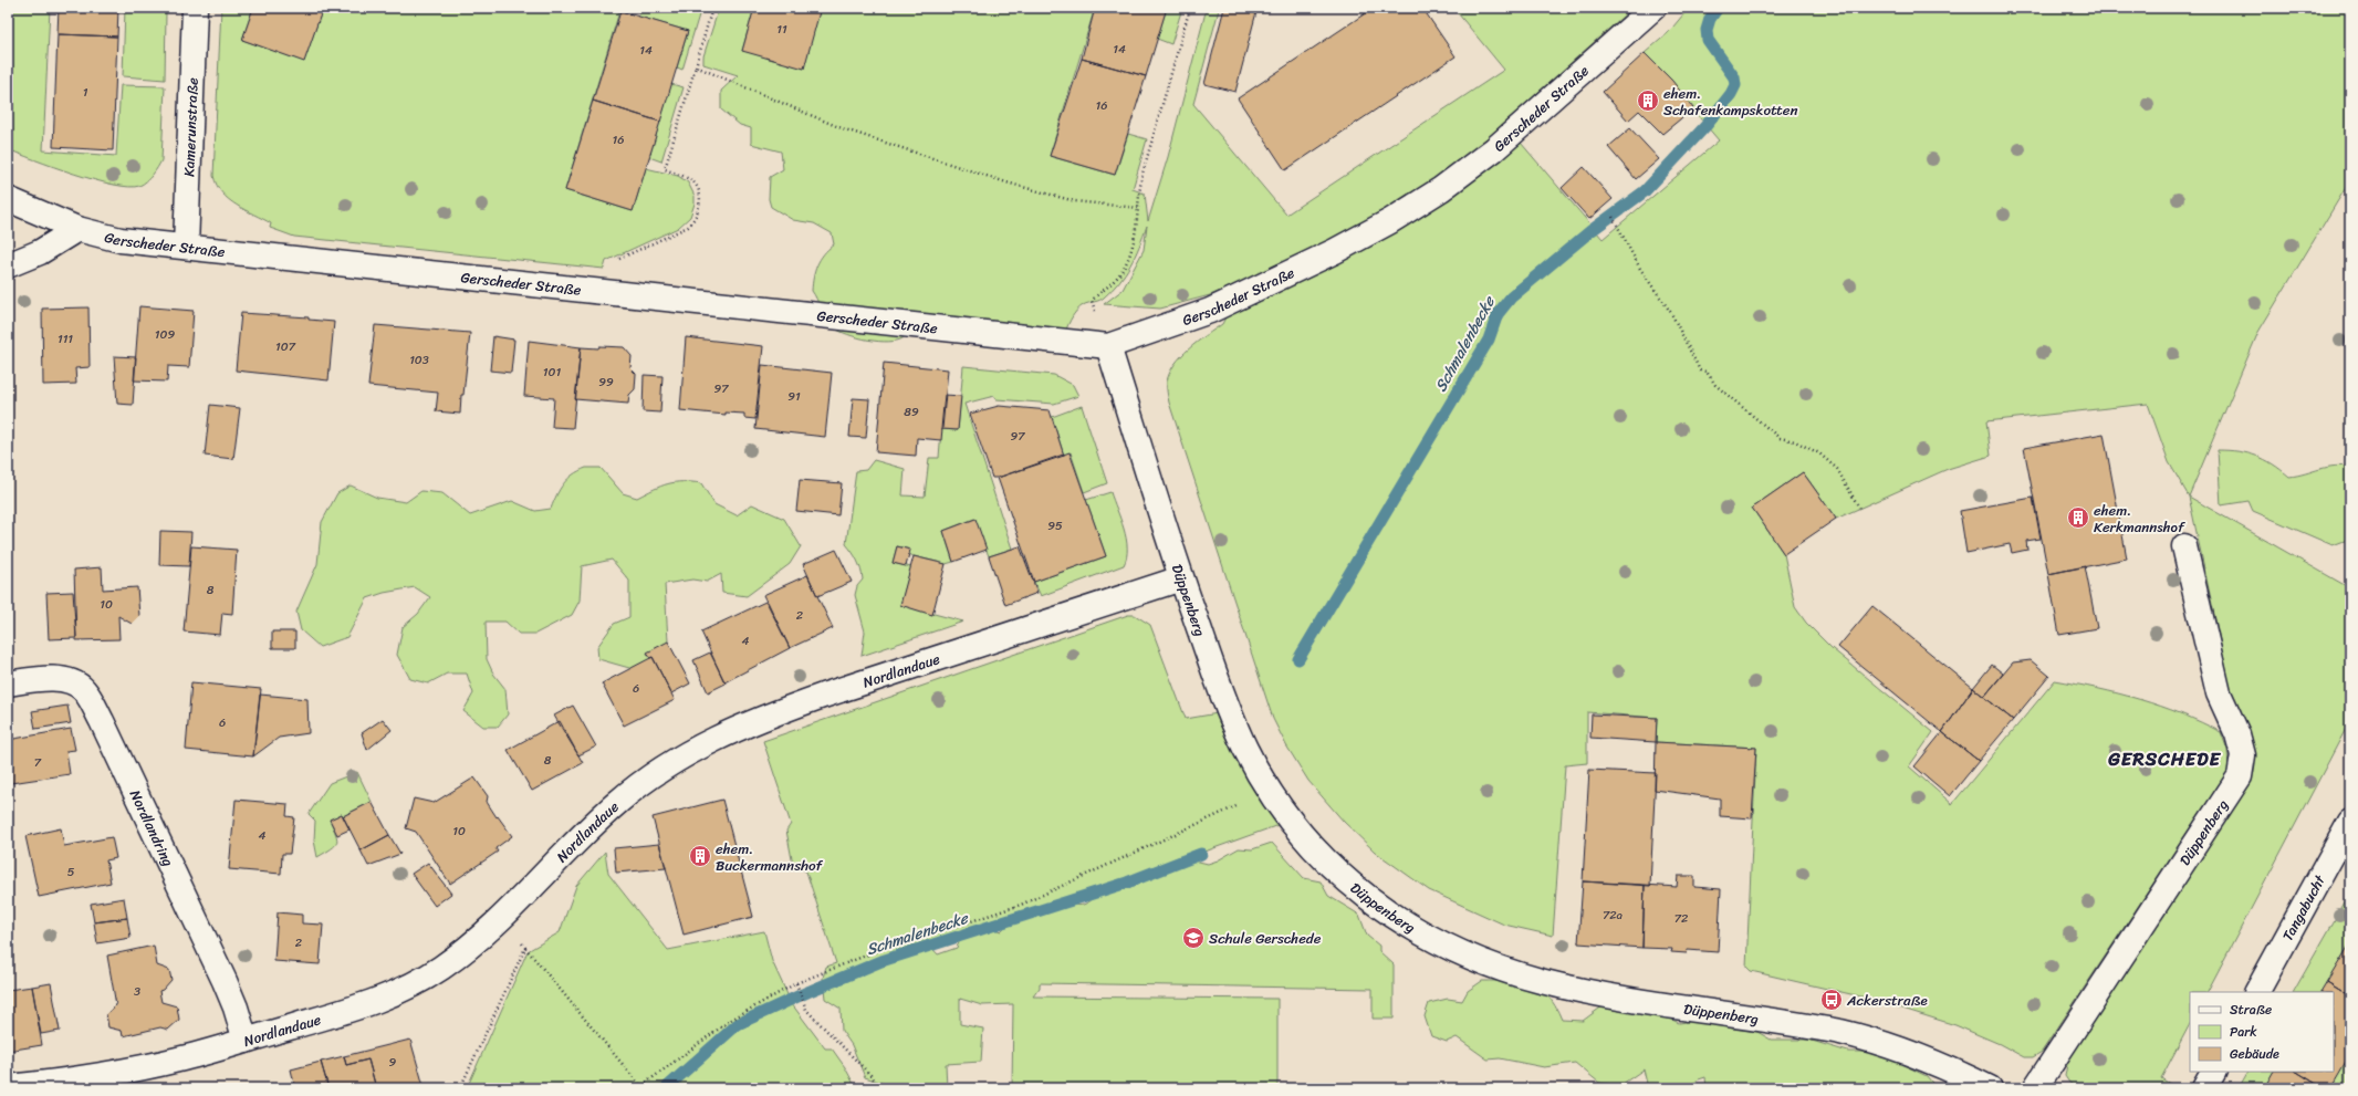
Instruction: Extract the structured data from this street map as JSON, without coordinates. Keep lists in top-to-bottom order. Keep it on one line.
{"streets":{"street":["Gerscheder Straße","Kamerunstraße","Düppenberg","Nordlandaue","Nordlandring","Tangabucht"]},"crossings":[["Gerscheder Straße","Kamerunstraße"],["Gerscheder Straße","Düppenberg"],["Düppenberg","Nordlandaue"],["Nordlandaue","Nordlandring"]],"districts":["GERSCHEDE"],"water":["Schmalenbecke"],"places":{"building":["ehem. Schafenkampskotten","ehem. Kerkmannshof","ehem. Buckermannshof"],"school or university":["Schule Gerschede"],"bus stop":["Ackerstraße"]},"house_numbers":["11","14","14","1","16","16","109","111","107","103","101","99","97","91","89","97","95","8","10","2","4","6","6","8","7","10","4","5","72a","72","2","3","9"],"legend":["Straße","Park","Gebäude"]}
